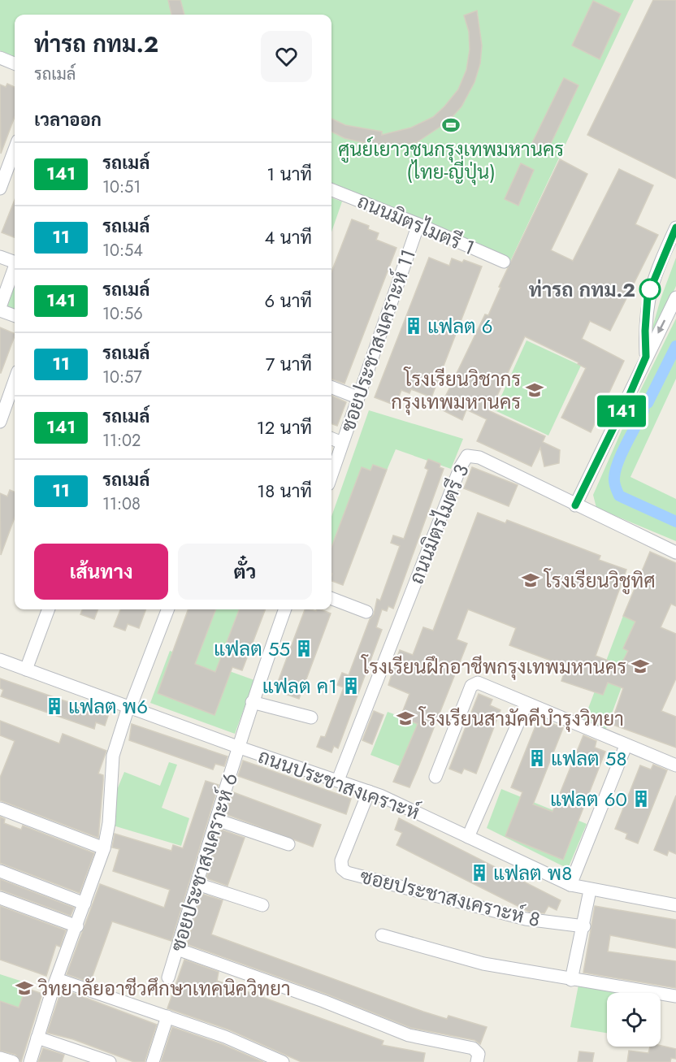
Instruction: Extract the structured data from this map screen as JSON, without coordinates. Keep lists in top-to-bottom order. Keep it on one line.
{"streets":{"street":["ถนนมิตรไมตรี 1","ซอยประชาสงเคราะห์ 11","ถนนมิตรไมตรี 3","ถนนประชาสงเคราะห์","ซอยประชาสงเคราะห์ 6","ซอยประชาสงเคราะห์ 8"]},"crossings":[["ถนนมิตรไมตรี 1","ซอยประชาสงเคราะห์ 11"],["ถนนมิตรไมตรี 3","ถนนประชาสงเคราะห์"],["ถนนประชาสงเคราะห์","ซอยประชาสงเคราะห์ 6"],["ถนนประชาสงเคราะห์","ซอยประชาสงเคราะห์ 8"]],"places":{"sports":["ศูนย์เยาวชนกรุงเทพมหานคร (ไทย-ญี่ปุ่น)"],"other":["ท่ารถ กทม.2"],"building":["แฟลต 6","แฟลต 55","แฟลต ค1","แฟลต พ6","แฟลต 58","แฟลต 60","แฟลต พ8"],"school or university":["โรงเรียนวิชากร กรุงเทพมหานคร","โรงเรียนวิชูทิศ","โรงเรียนฝึกอาชีพกรุงเทพมหานคร","โรงเรียนสามัคคีบํารุงวิทยา","วิทยาลัยอาชีวศึกษาเทคนิควิทยา"]},"lines":["bus line 141"],"page":{"on_map":"141","heading":[["ท่ารถ กทม.2","รถเมล์"],"เวลาออก"],"list":[{"mark":"141","name":"รถเมล์","note":"10:51","value":"1 นาที"},{"mark":"11","name":"รถเมล์","note":"10:54","value":"4 นาที"},{"mark":"141","name":"รถเมล์","note":"10:56","value":"6 นาที"},{"mark":"11","name":"รถเมล์","note":"10:57","value":"7 นาที"},{"mark":"141","name":"รถเมล์","note":"11:02","value":"12 นาที"},{"mark":"11","name":"รถเมล์","note":"11:08","value":"18 นาที"}],"buttons":["เส้นทาง","ตั๋ว"]}}
